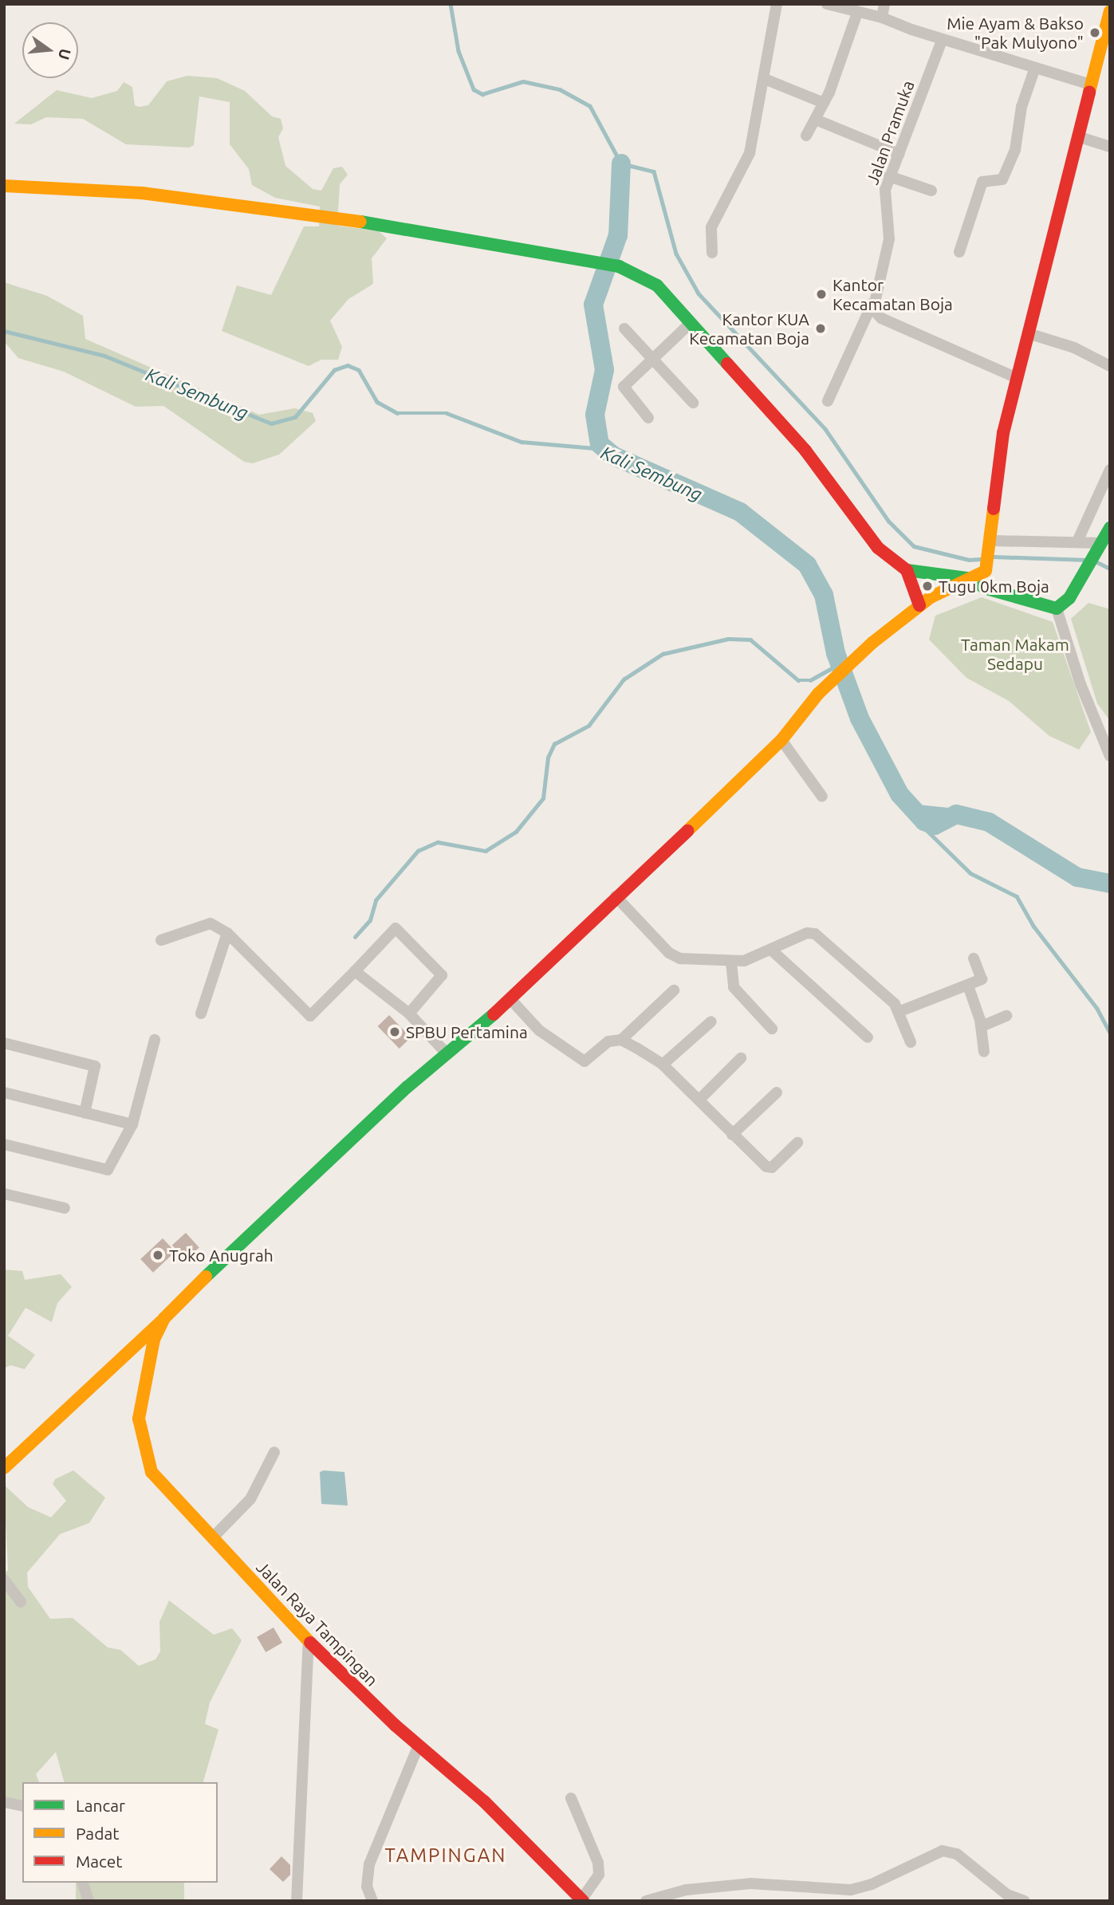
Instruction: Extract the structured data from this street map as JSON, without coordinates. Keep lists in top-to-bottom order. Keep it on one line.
{"streets":{"main road":["Jalan Raya Tampingan"],"street":["Jalan Pramuka"]},"districts":["TAMPINGAN"],"water":["Kali Sembung"],"parks":["Taman Makam Sedapu"],"places":["Mie Ayam & Bakso \"Pak Mulyono\"","Kantor Kecamatan Boja","Kantor KUA Kecamatan Boja","Tugu 0km Boja","SPBU Pertamina","Toko Anugrah"],"legend":["Lancar","Padat","Macet"],"north":"right"}
